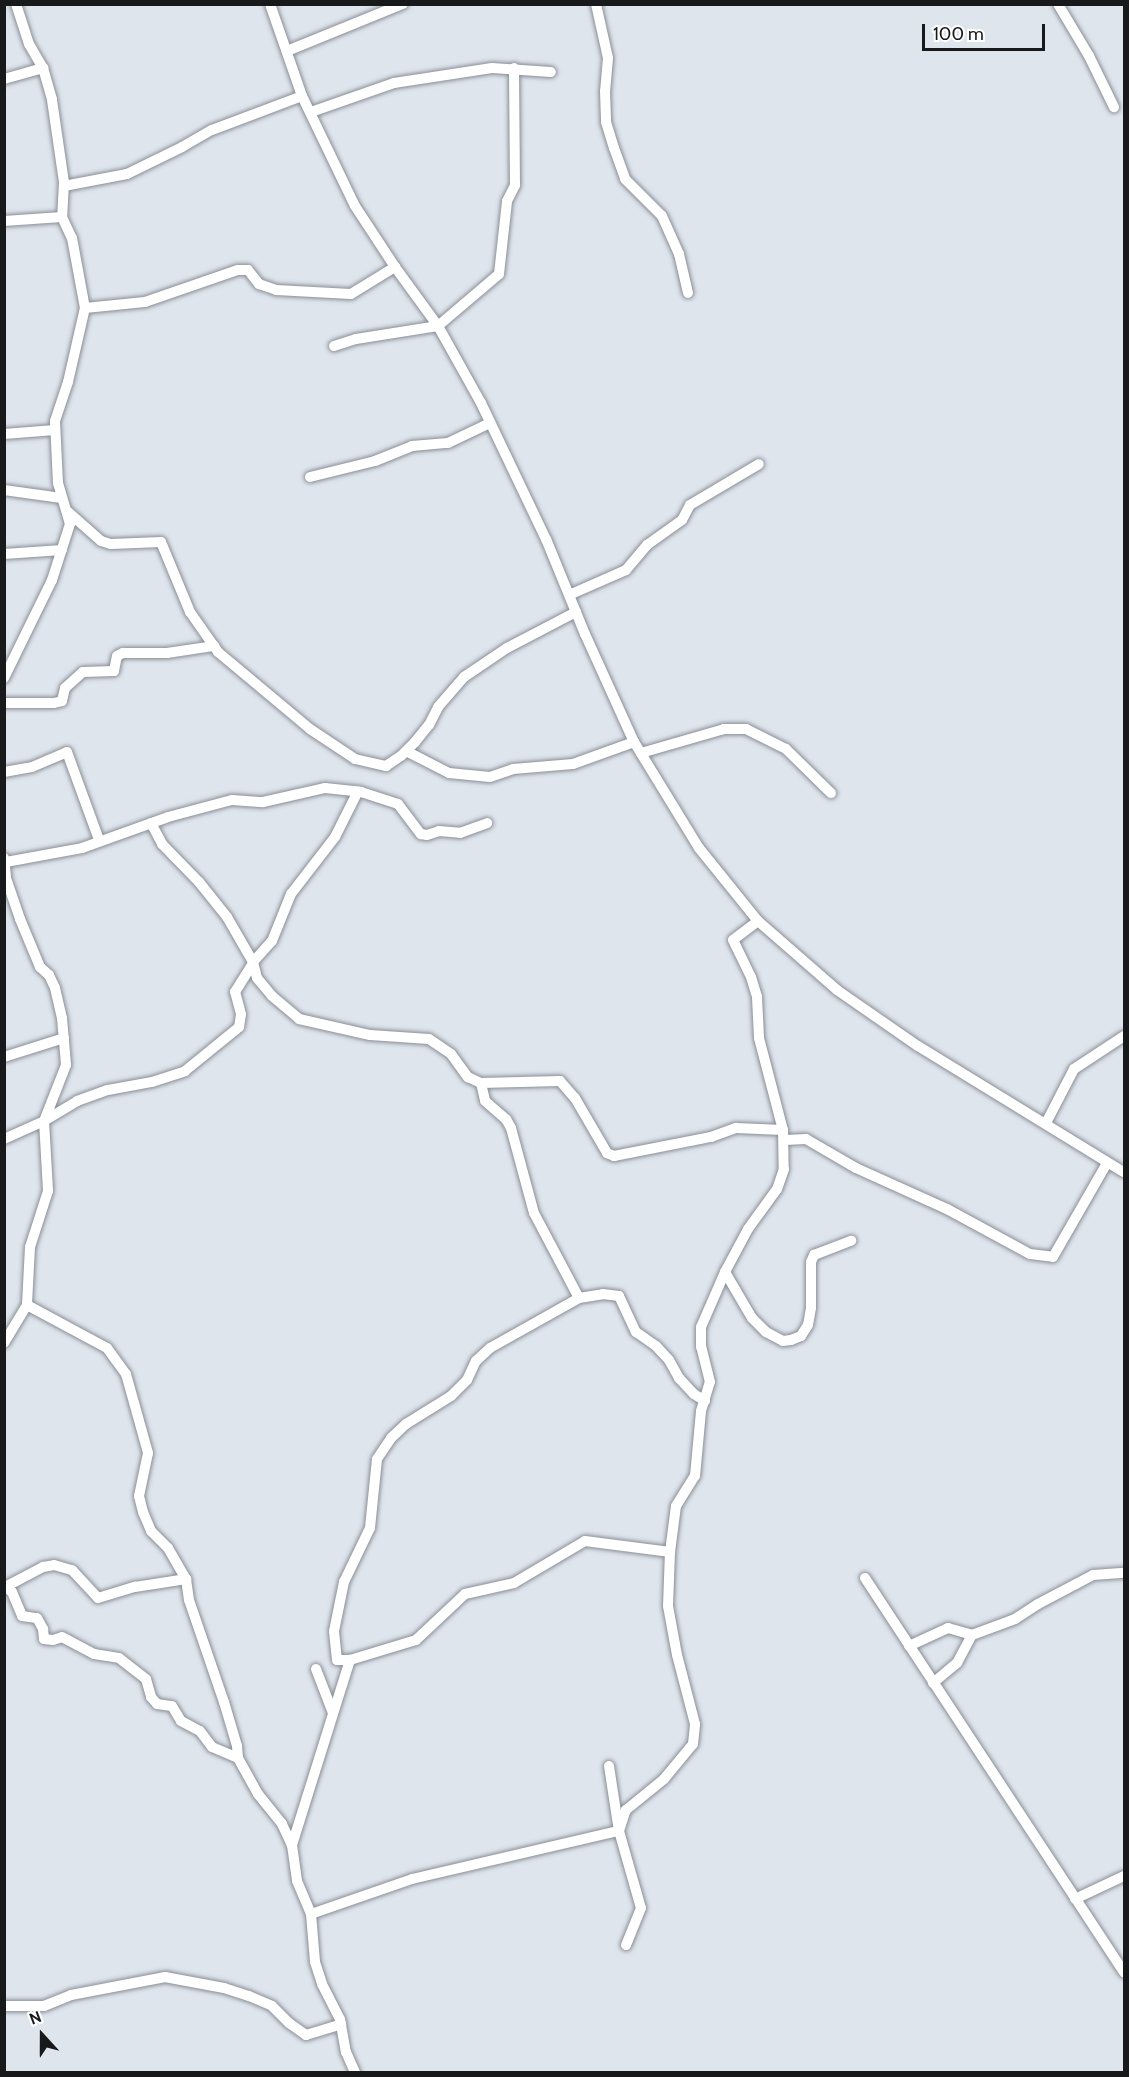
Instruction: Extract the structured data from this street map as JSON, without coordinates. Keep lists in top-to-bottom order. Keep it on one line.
{"scale_bar":"100 m","north":"top"}
